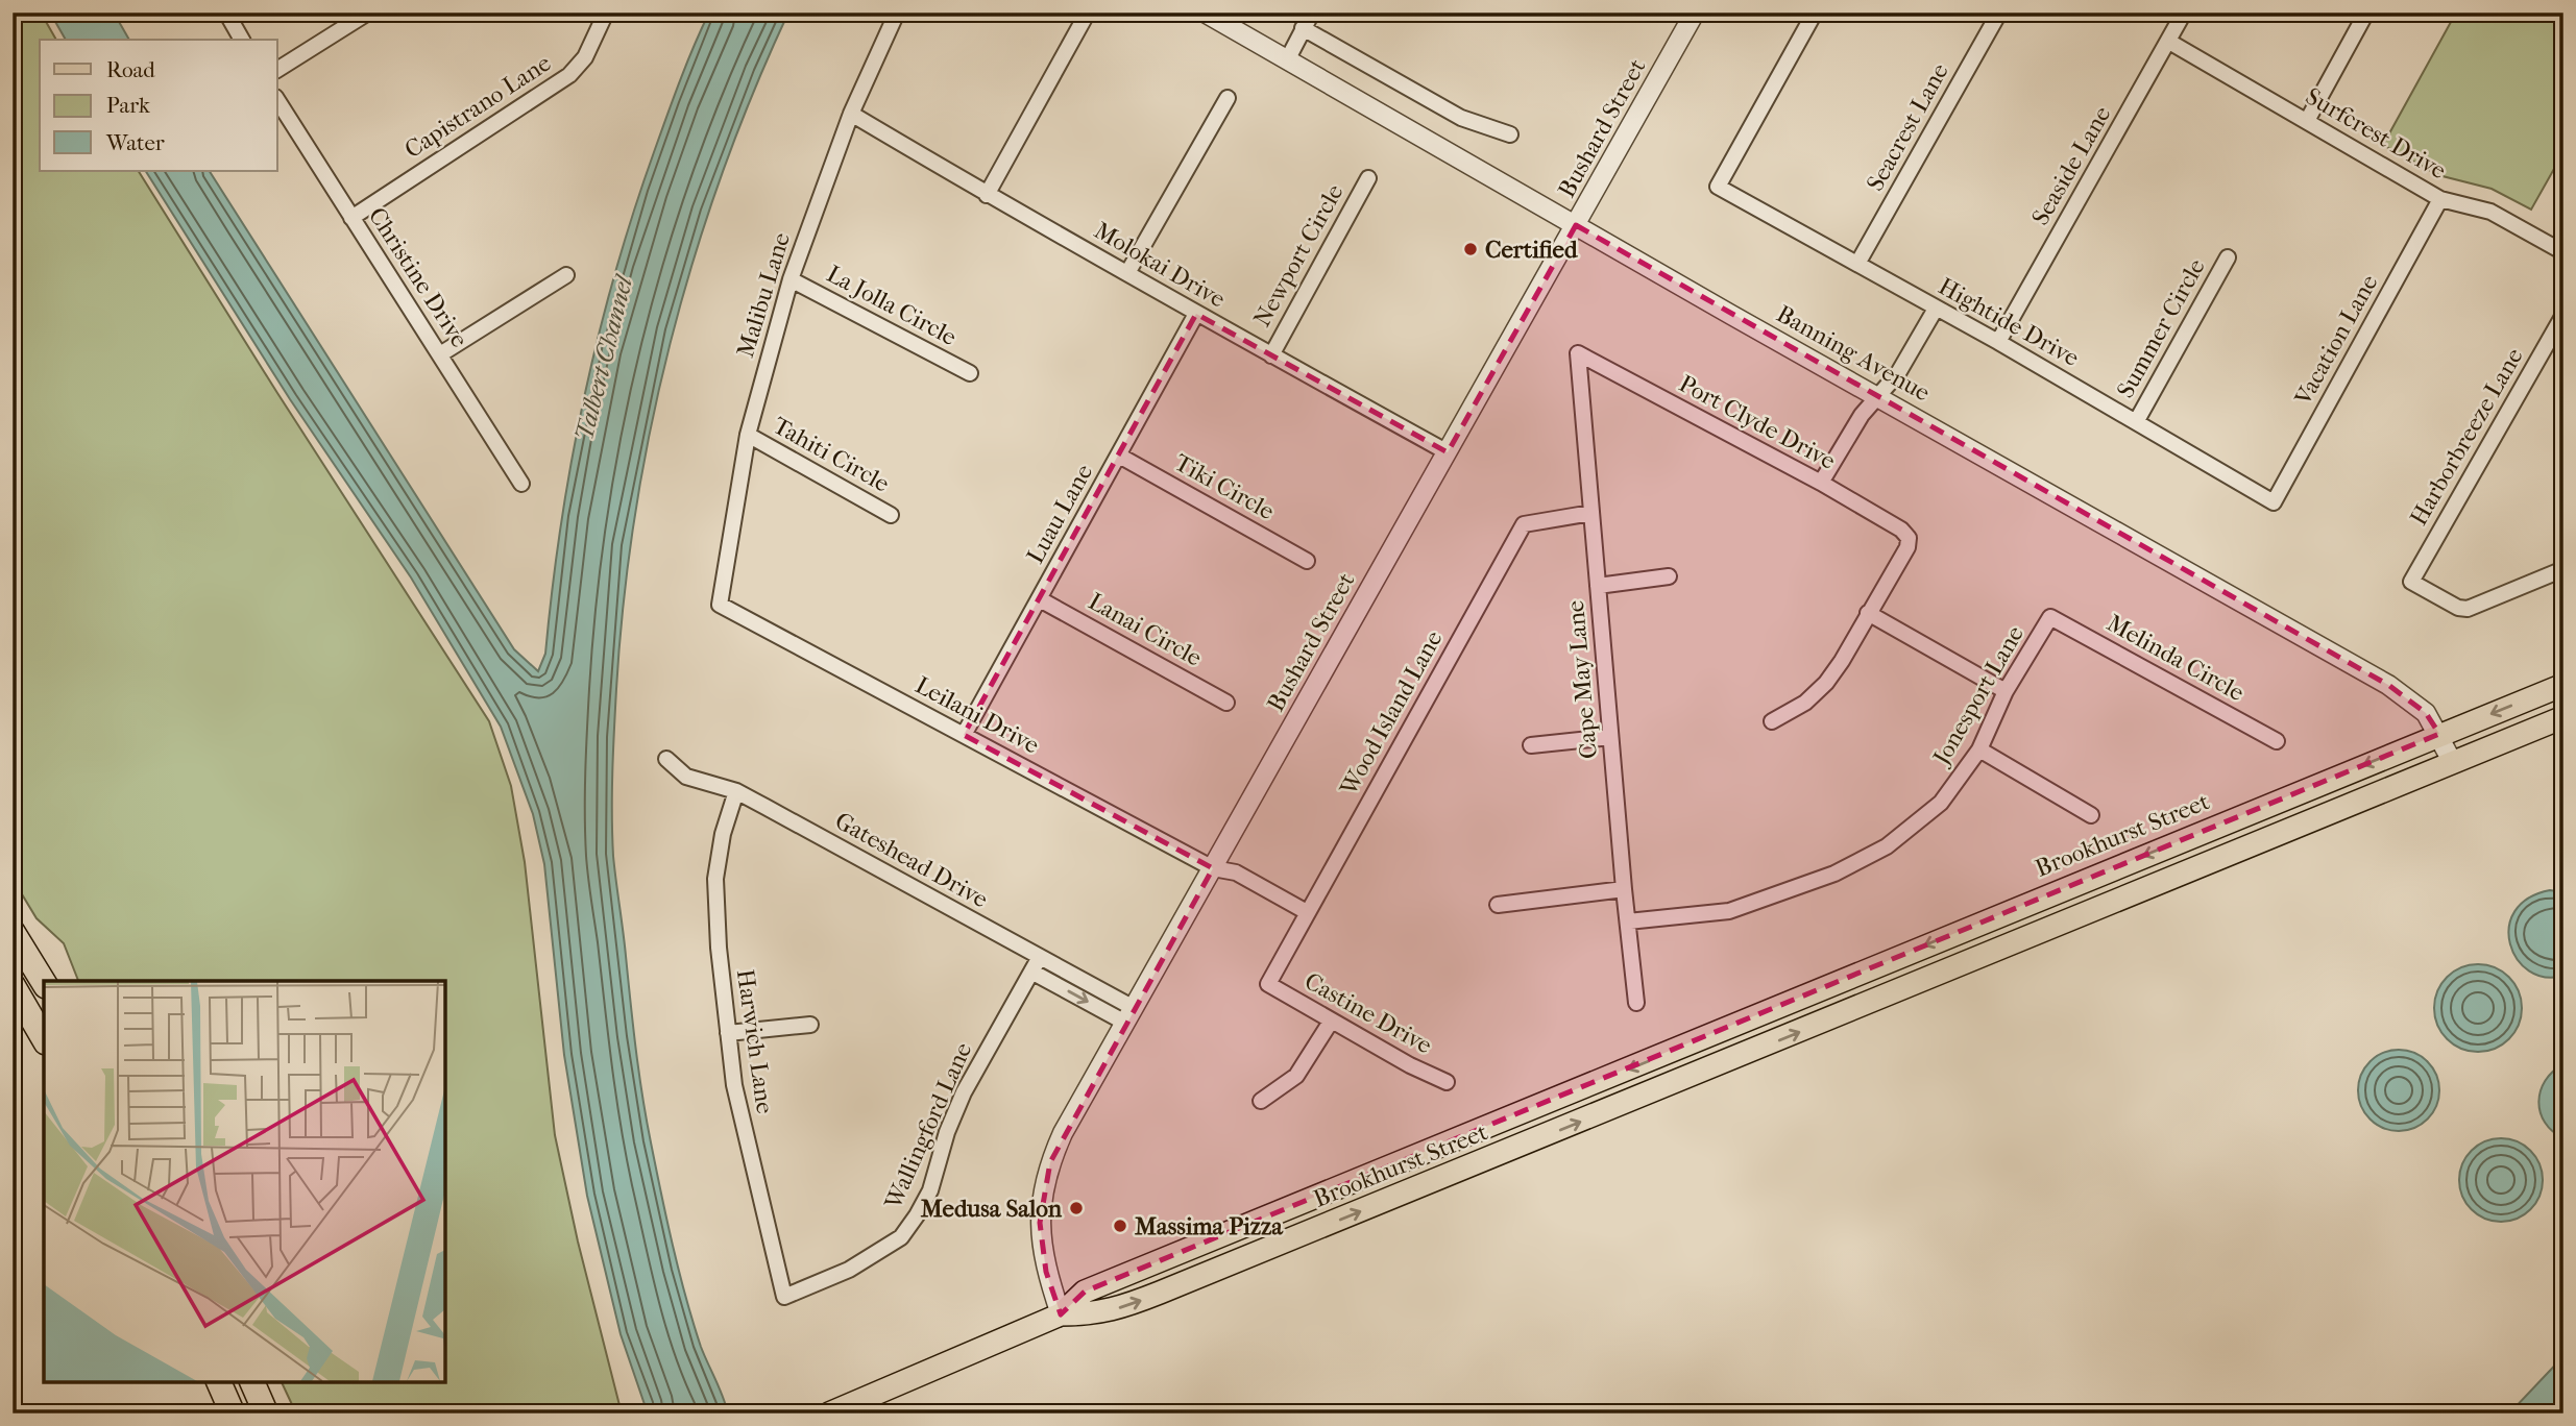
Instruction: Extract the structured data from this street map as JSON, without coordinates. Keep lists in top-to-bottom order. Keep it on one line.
{"streets":{"main road":["Brookhurst Street"],"street":["Capistrano Lane","Seacrest Lane","Bushard Street","Surfcrest Drive","Seaside Lane","Newport Circle","Molokai Drive","Christine Drive","Malibu Lane","La Jolla Circle","Hightide Drive","Summer Circle","Vacation Lane","Banning Avenue","Port Clyde Drive","Harborbreeze Lane","Tahiti Circle","Tiki Circle","Luau Lane","Lanai Circle","Melinda Circle","Cape May Lane","Jonesport Lane","Wood Island Lane","Leilani Drive","Gateshead Drive","Castine Drive","Harwich Lane","Wallingford Lane"]},"crossings":[["Capistrano Lane","Christine Drive"],["Seacrest Lane","Hightide Drive"],["Bushard Street","Molokai Drive"],["Bushard Street","Banning Avenue"],["Bushard Street","Leilani Drive"],["Bushard Street","Brookhurst Street"],["Bushard Street","Gateshead Drive"],["Surfcrest Drive","Seaside Lane"],["Surfcrest Drive","Vacation Lane"],["Seaside Lane","Hightide Drive"],["Newport Circle","Molokai Drive"],["Molokai Drive","Malibu Lane"],["Molokai Drive","Luau Lane"],["Malibu Lane","La Jolla Circle"],["Malibu Lane","Tahiti Circle"],["Malibu Lane","Leilani Drive"],["Hightide Drive","Summer Circle"],["Hightide Drive","Vacation Lane"],["Banning Avenue","Brookhurst Street"],["Port Clyde Drive","Cape May Lane"],["Tiki Circle","Luau Lane"],["Luau Lane","Lanai Circle"],["Luau Lane","Leilani Drive"],["Melinda Circle","Jonesport Lane"],["Cape May Lane","Jonesport Lane"],["Cape May Lane","Wood Island Lane"],["Wood Island Lane","Leilani Drive"],["Wood Island Lane","Castine Drive"],["Gateshead Drive","Harwich Lane"],["Gateshead Drive","Wallingford Lane"],["Harwich Lane","Wallingford Lane"]],"water":["Talbert Channel"],"places":["Certified","Medusa Salon","Massima Pizza"],"legend":["Road","Park","Water"]}
